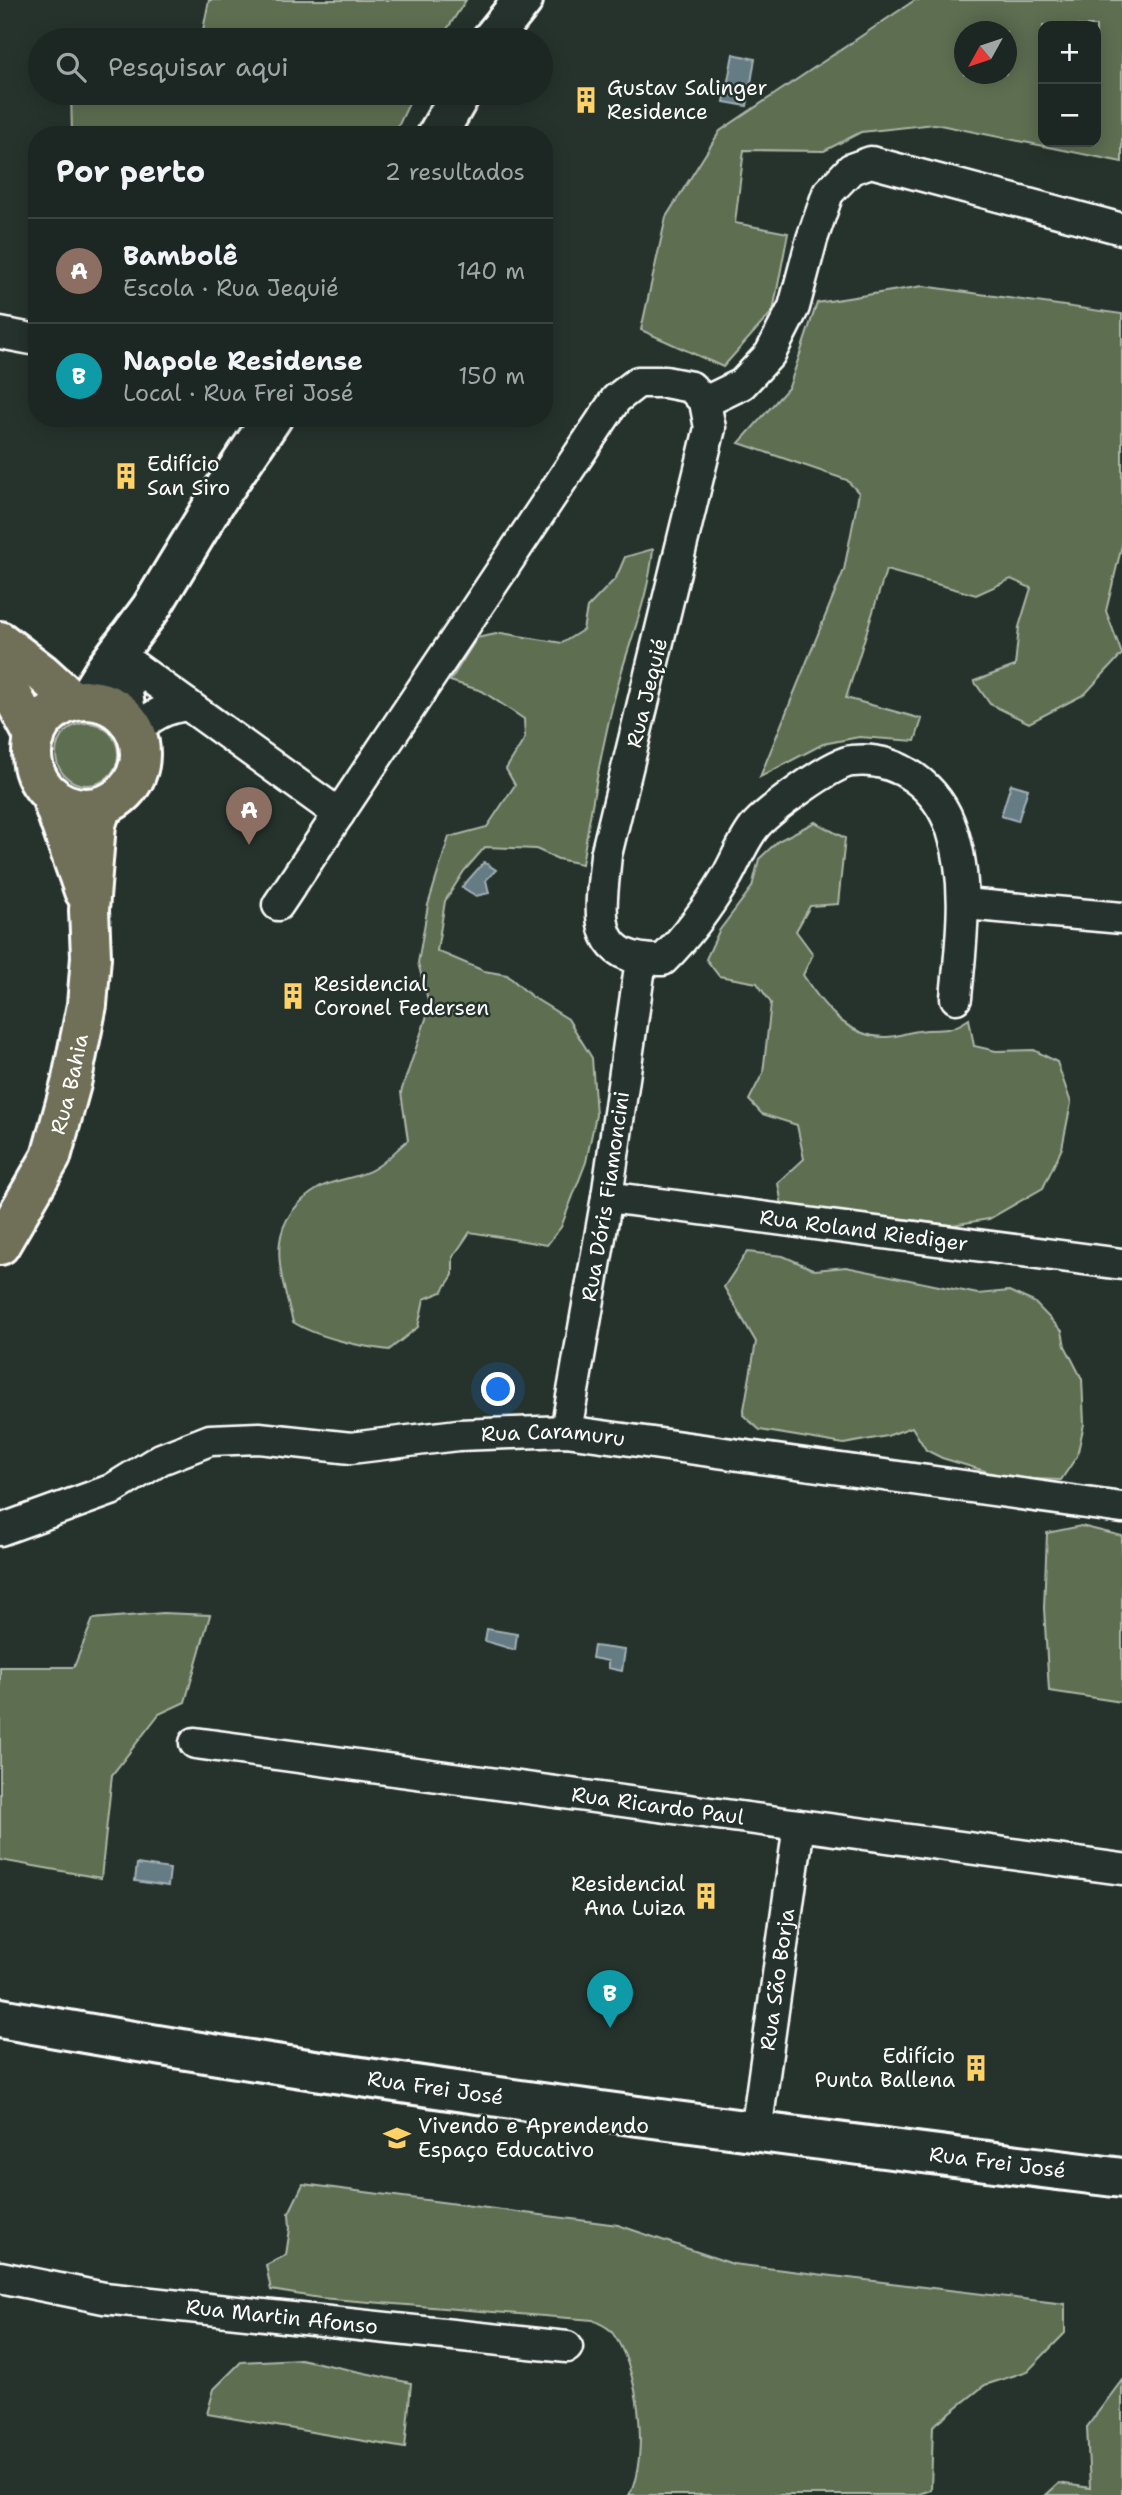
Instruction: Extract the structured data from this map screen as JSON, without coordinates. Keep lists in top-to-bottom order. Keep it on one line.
{"streets":{"main road":["Rua Bahia"],"street":["Rua Jequié","Rua Dóris Fiamoncini","Rua Roland Riediger","Rua Caramuru","Rua Ricardo Paul","Rua São Borja","Rua Frei José","Rua Martin Afonso"]},"crossings":[["Rua Jequié","Rua Dóris Fiamoncini"],["Rua Dóris Fiamoncini","Rua Roland Riediger"],["Rua Dóris Fiamoncini","Rua Caramuru"],["Rua Ricardo Paul","Rua São Borja"],["Rua São Borja","Rua Frei José"]],"places":{"building":["Gustav Salinger Residence","Edifício San Siro","Residencial Coronel Federsen","Residencial Ana Luiza","Edifício Punta Ballena"],"school or university":["Vivendo e Aprendendo Espaço Educativo"]},"north":"bottom left","page":{"map_buttons":["+","−"],"search":"Pesquisar aqui","heading":["Por perto","2 resultados"],"list":[{"mark":"A","name":"Bambolê","note":"Escola · Rua Jequié","value":"140 m"},{"mark":"B","name":"Napole Residense","note":"Local · Rua Frei José","value":"150 m"}],"pins":["A","B"]}}
